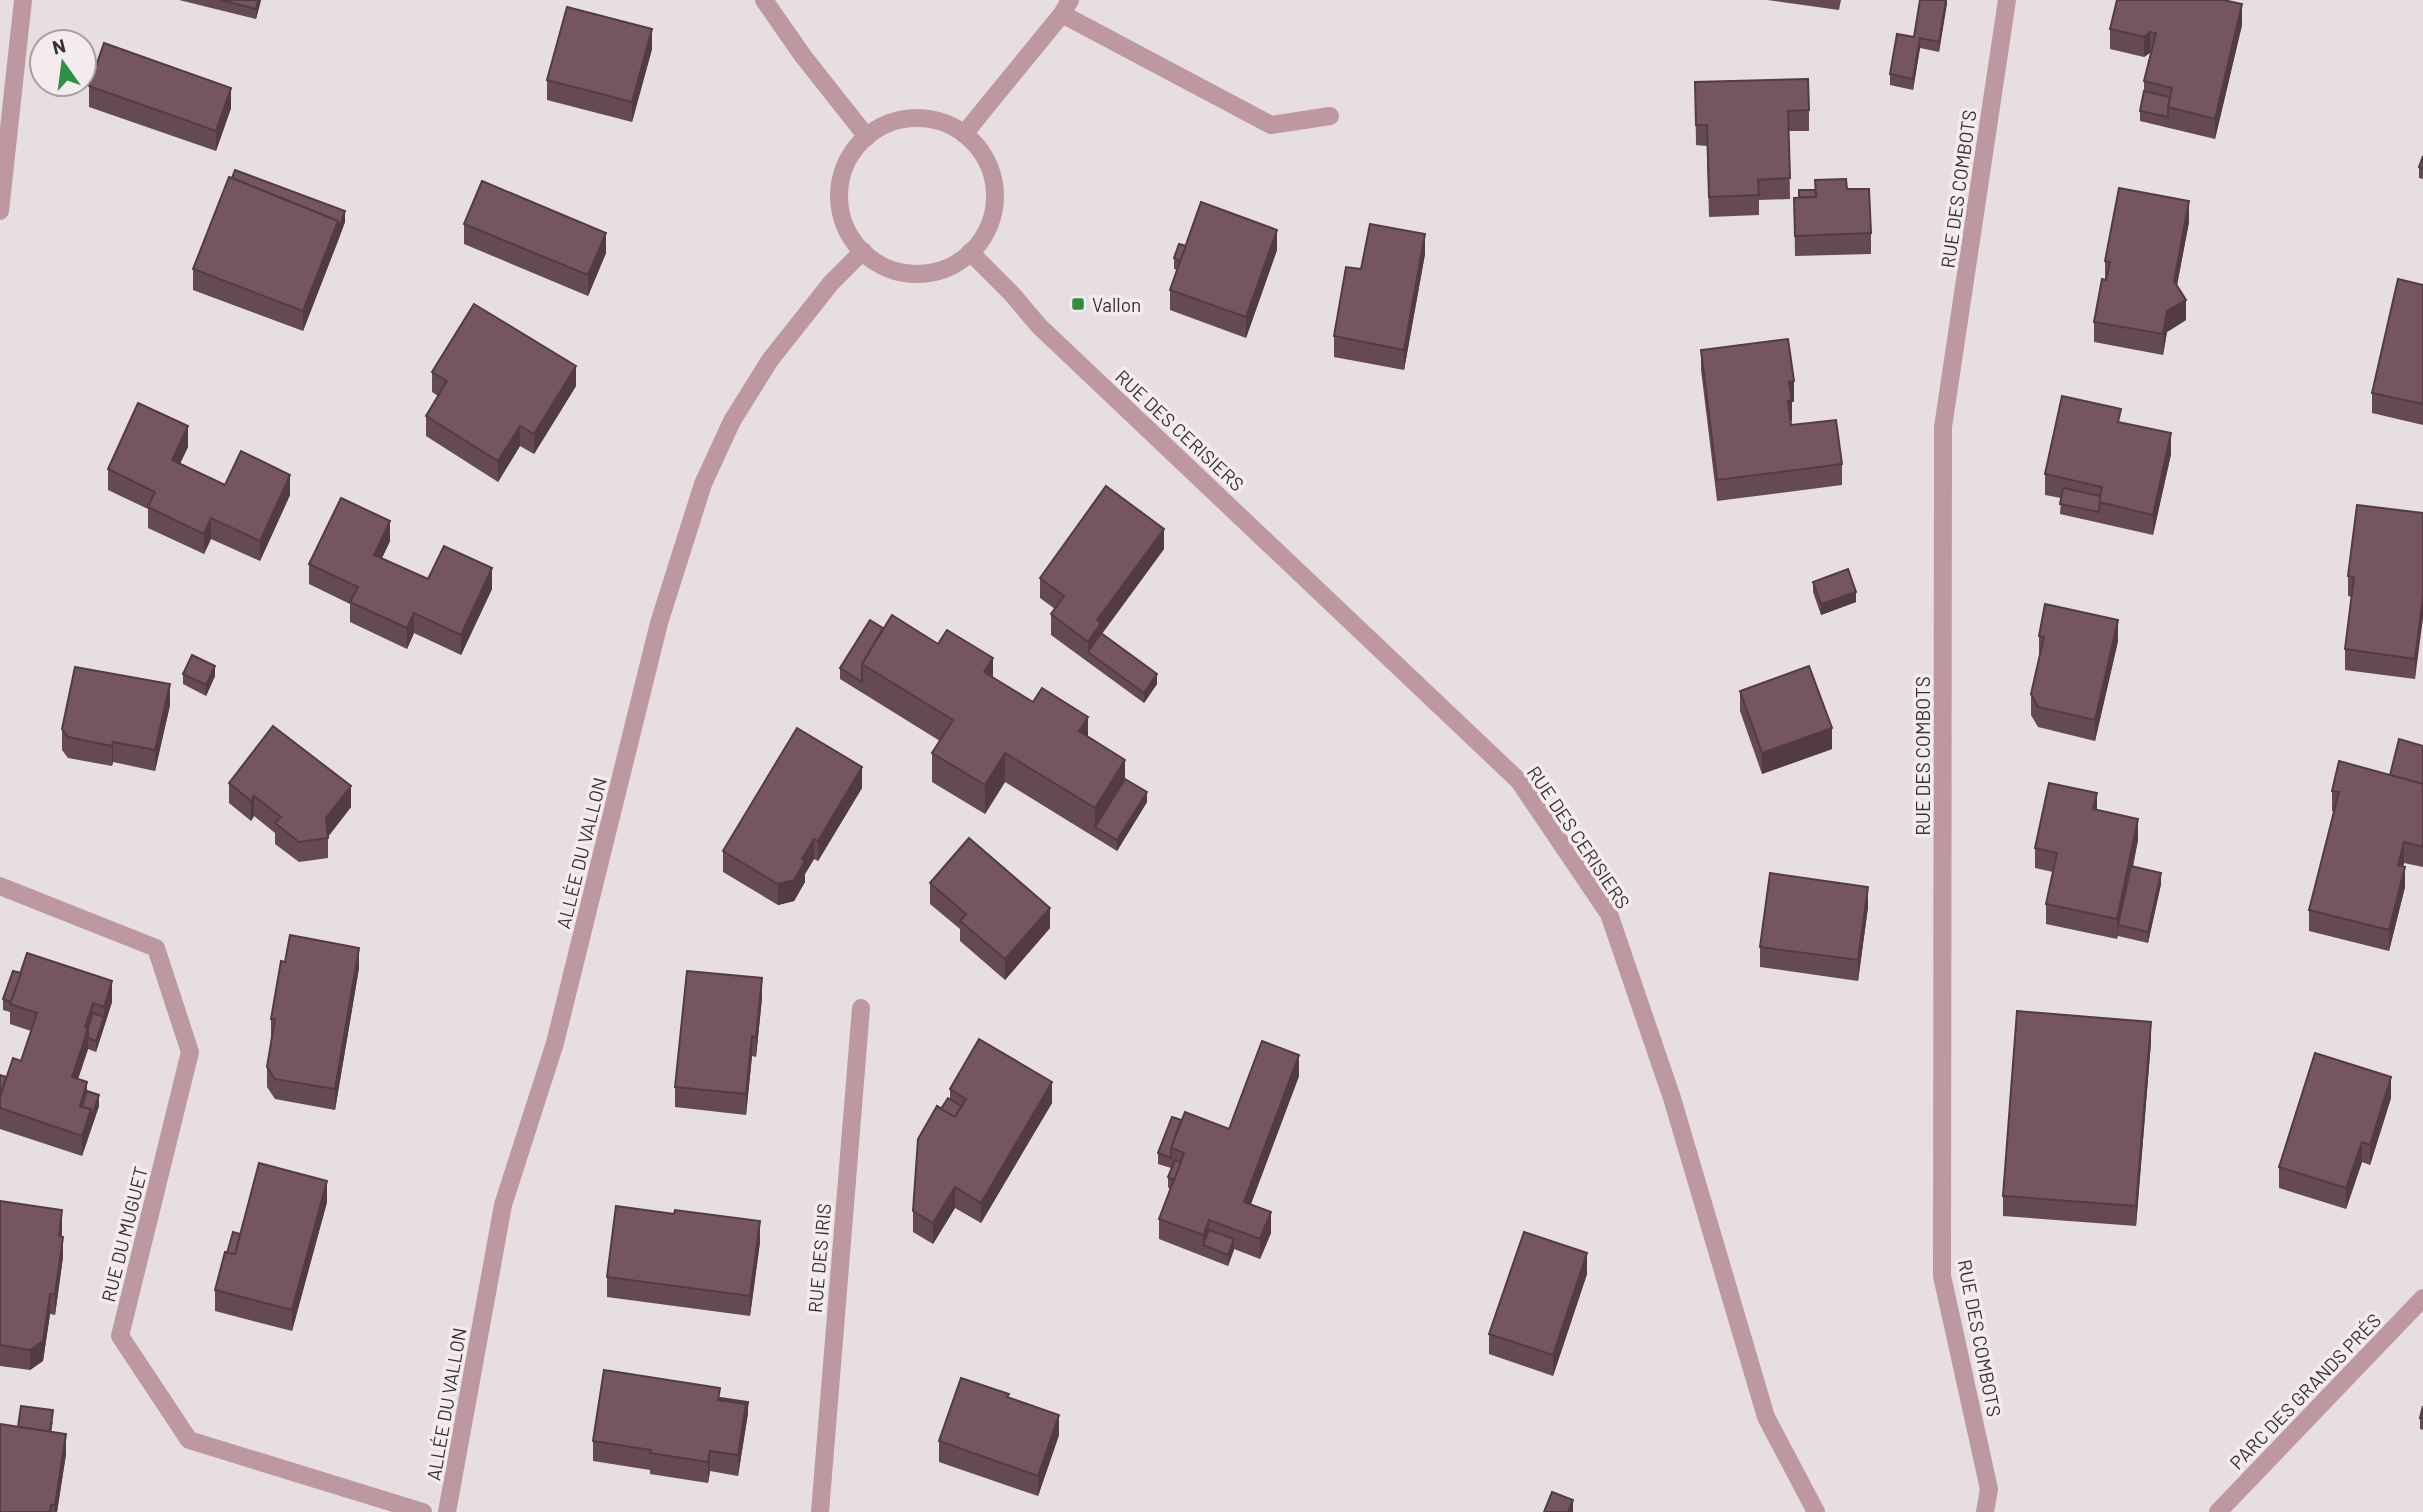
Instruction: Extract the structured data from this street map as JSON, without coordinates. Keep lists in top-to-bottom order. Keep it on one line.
{"streets":{"street":["RUE DES COMBOTS","RUE DES CERISIERS","ALLÉE DU VALLON","RUE DU MUGUET","RUE DES IRIS","PARC DES GRANDS PRÉS"]},"crossings":[["RUE DES CERISIERS","ALLÉE DU VALLON"]],"places":{"transit":["Vallon"]},"north":"top"}
